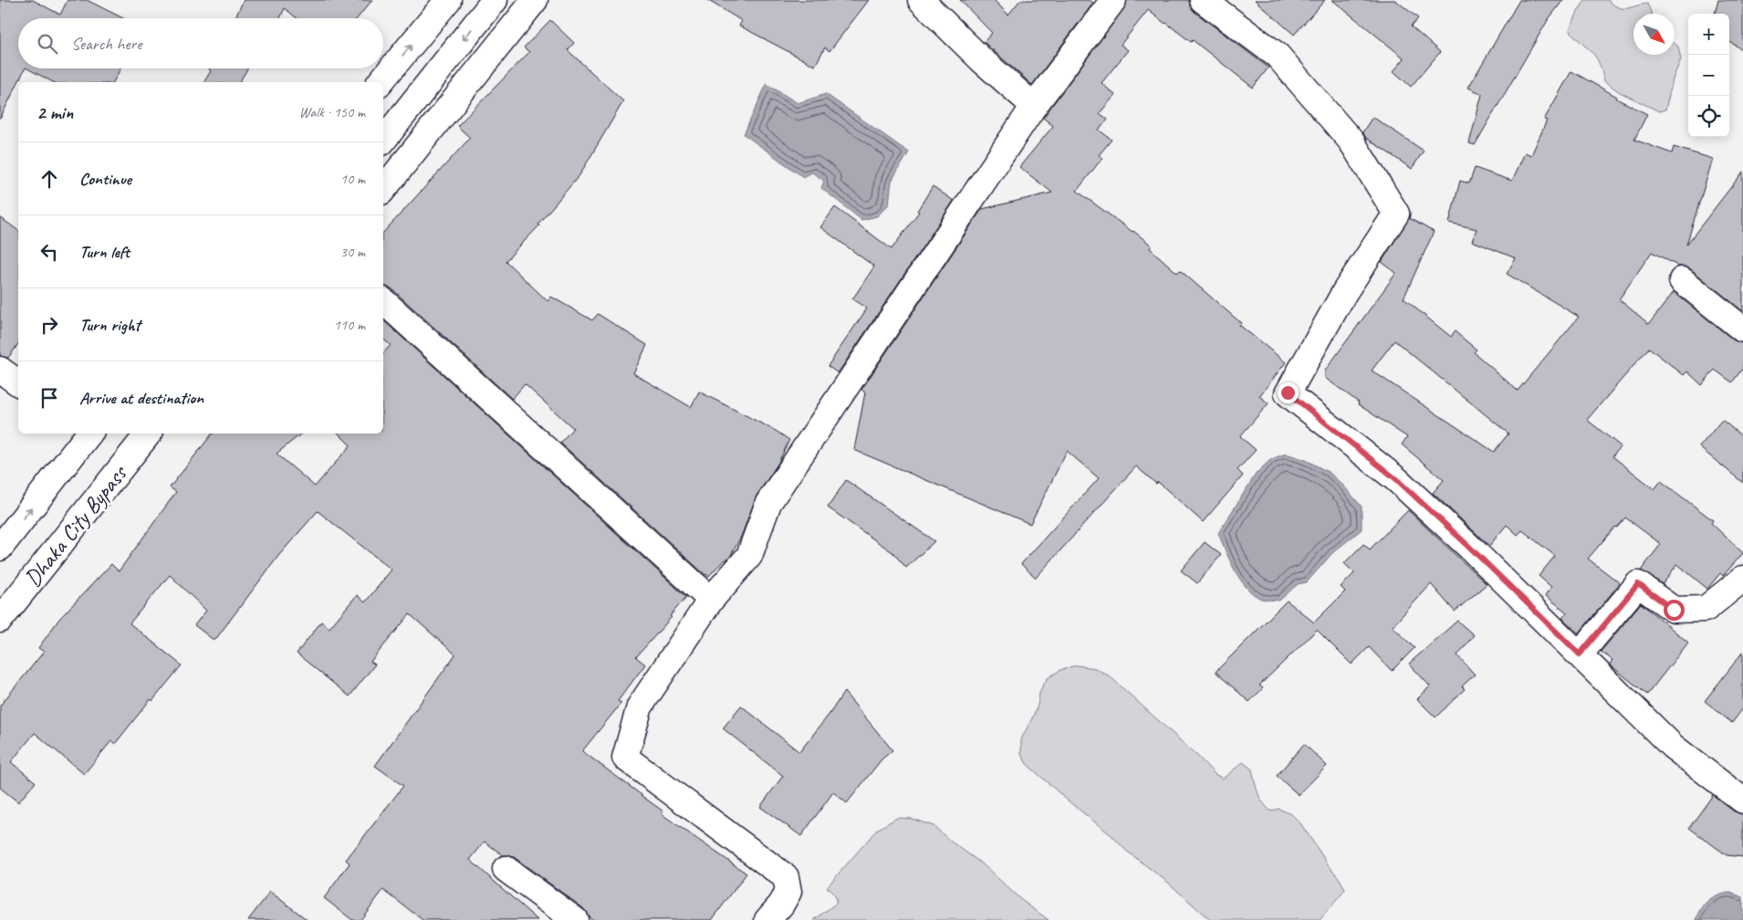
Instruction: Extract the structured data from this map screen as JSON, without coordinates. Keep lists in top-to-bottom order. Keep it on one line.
{"streets":{"main road":["Dhaka City Bypass"]},"north":"bottom right","page":{"map_buttons":["+","−"],"search":"Search here","heading":["2 min","Walk · 150 m"],"list":[["Continue","10 m"],["Turn left","30 m"],["Turn right","110 m"],"Arrive at destination"]}}
